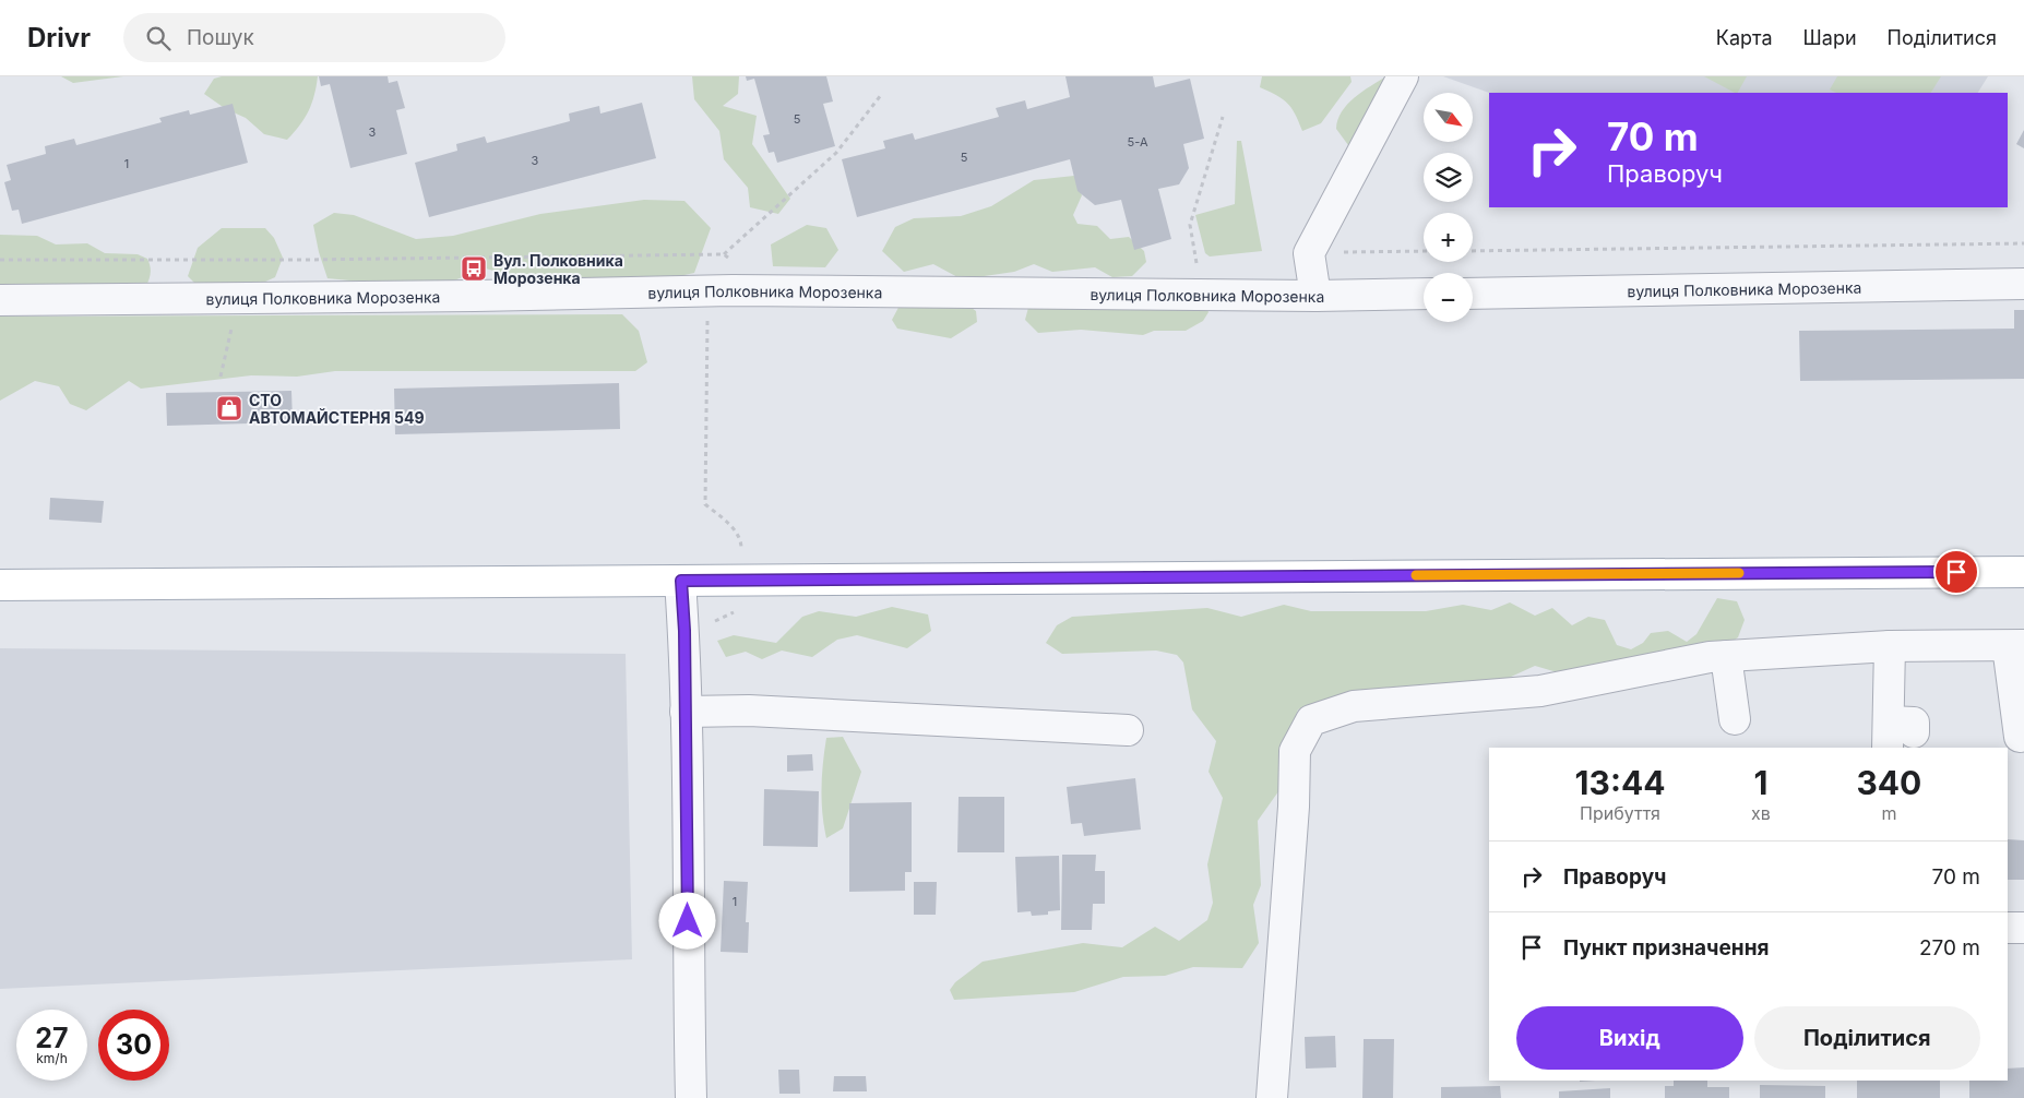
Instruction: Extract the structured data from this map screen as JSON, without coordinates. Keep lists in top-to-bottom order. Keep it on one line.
{"streets":{"street":["вулиця Полковника Морозенка"]},"places":{"bus stop":["Вул. Полковника Морозенка"],"shop":["СТО АВТОМАЙСТЕРНЯ 549"]},"house_numbers":["5","3","5-А","5","3","1","1"],"north":"bottom right","page":{"header":"Drivr","search":"Пошук","nav":["Карта","Шари","Поділитися"],"map_buttons":["+","−"],"turn":["70 m","Праворуч"],"eta":["13:44","Прибуття","1","хв","340","m"],"list":[{"name":"Праворуч","value":"70 m"},{"name":"Пункт призначення","value":"270 m"}],"buttons":["Вихід","Поділитися"],"speed":"27 km/h","limit":"30"}}
